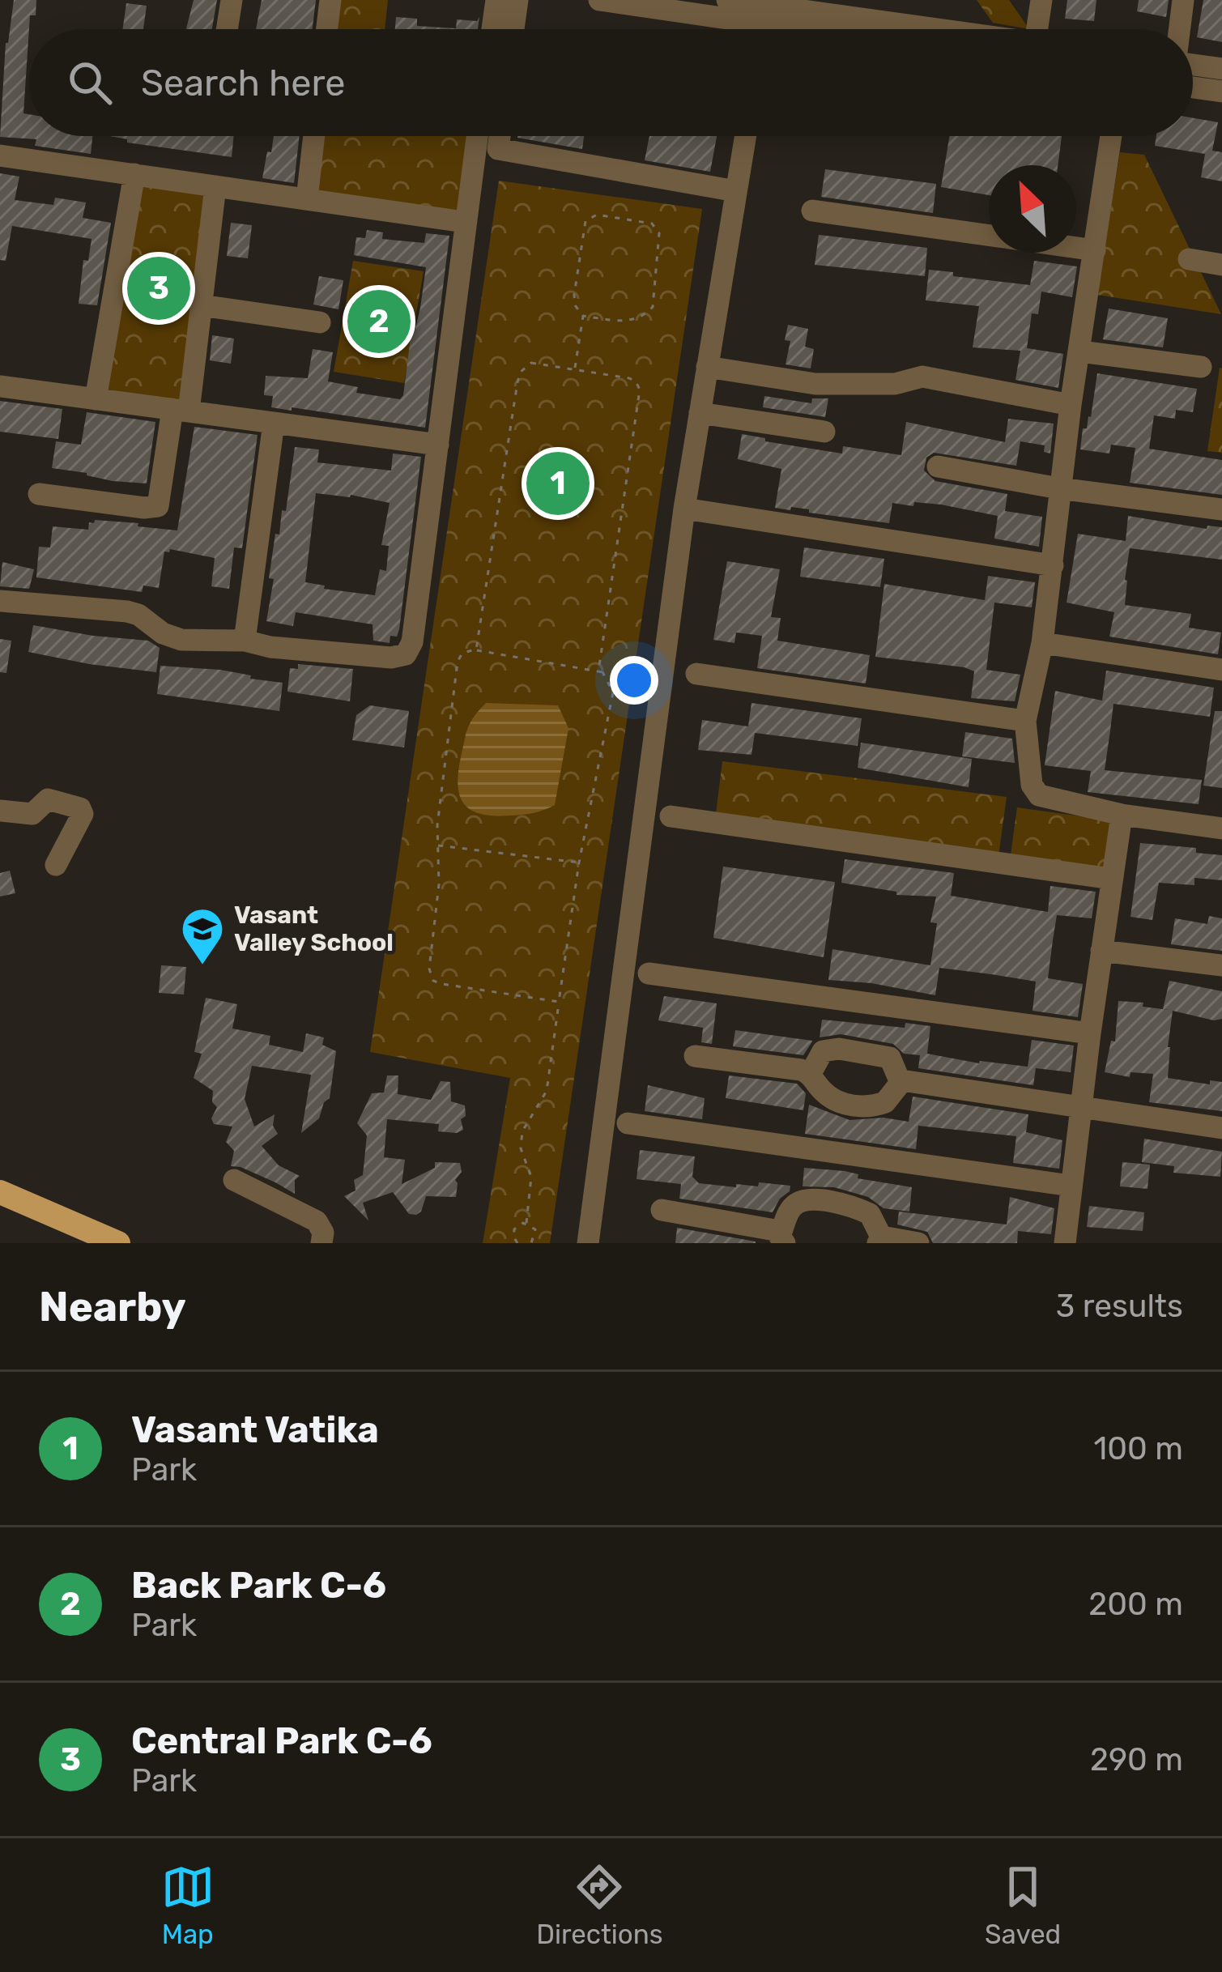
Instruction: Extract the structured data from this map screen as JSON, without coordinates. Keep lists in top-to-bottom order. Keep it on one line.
{"places":{"school or university":["Vasant Valley School"]},"north":"top left","page":{"search":"Search here","pins":["3","2","1"],"heading":["Nearby","3 results"],"list":[{"mark":"1","name":"Vasant Vatika","note":"Park","value":"100 m"},{"mark":"2","name":"Back Park C-6","note":"Park","value":"200 m"},{"mark":"3","name":"Central Park C-6","note":"Park","value":"290 m"}],"nav":["Map","Directions","Saved"]}}
